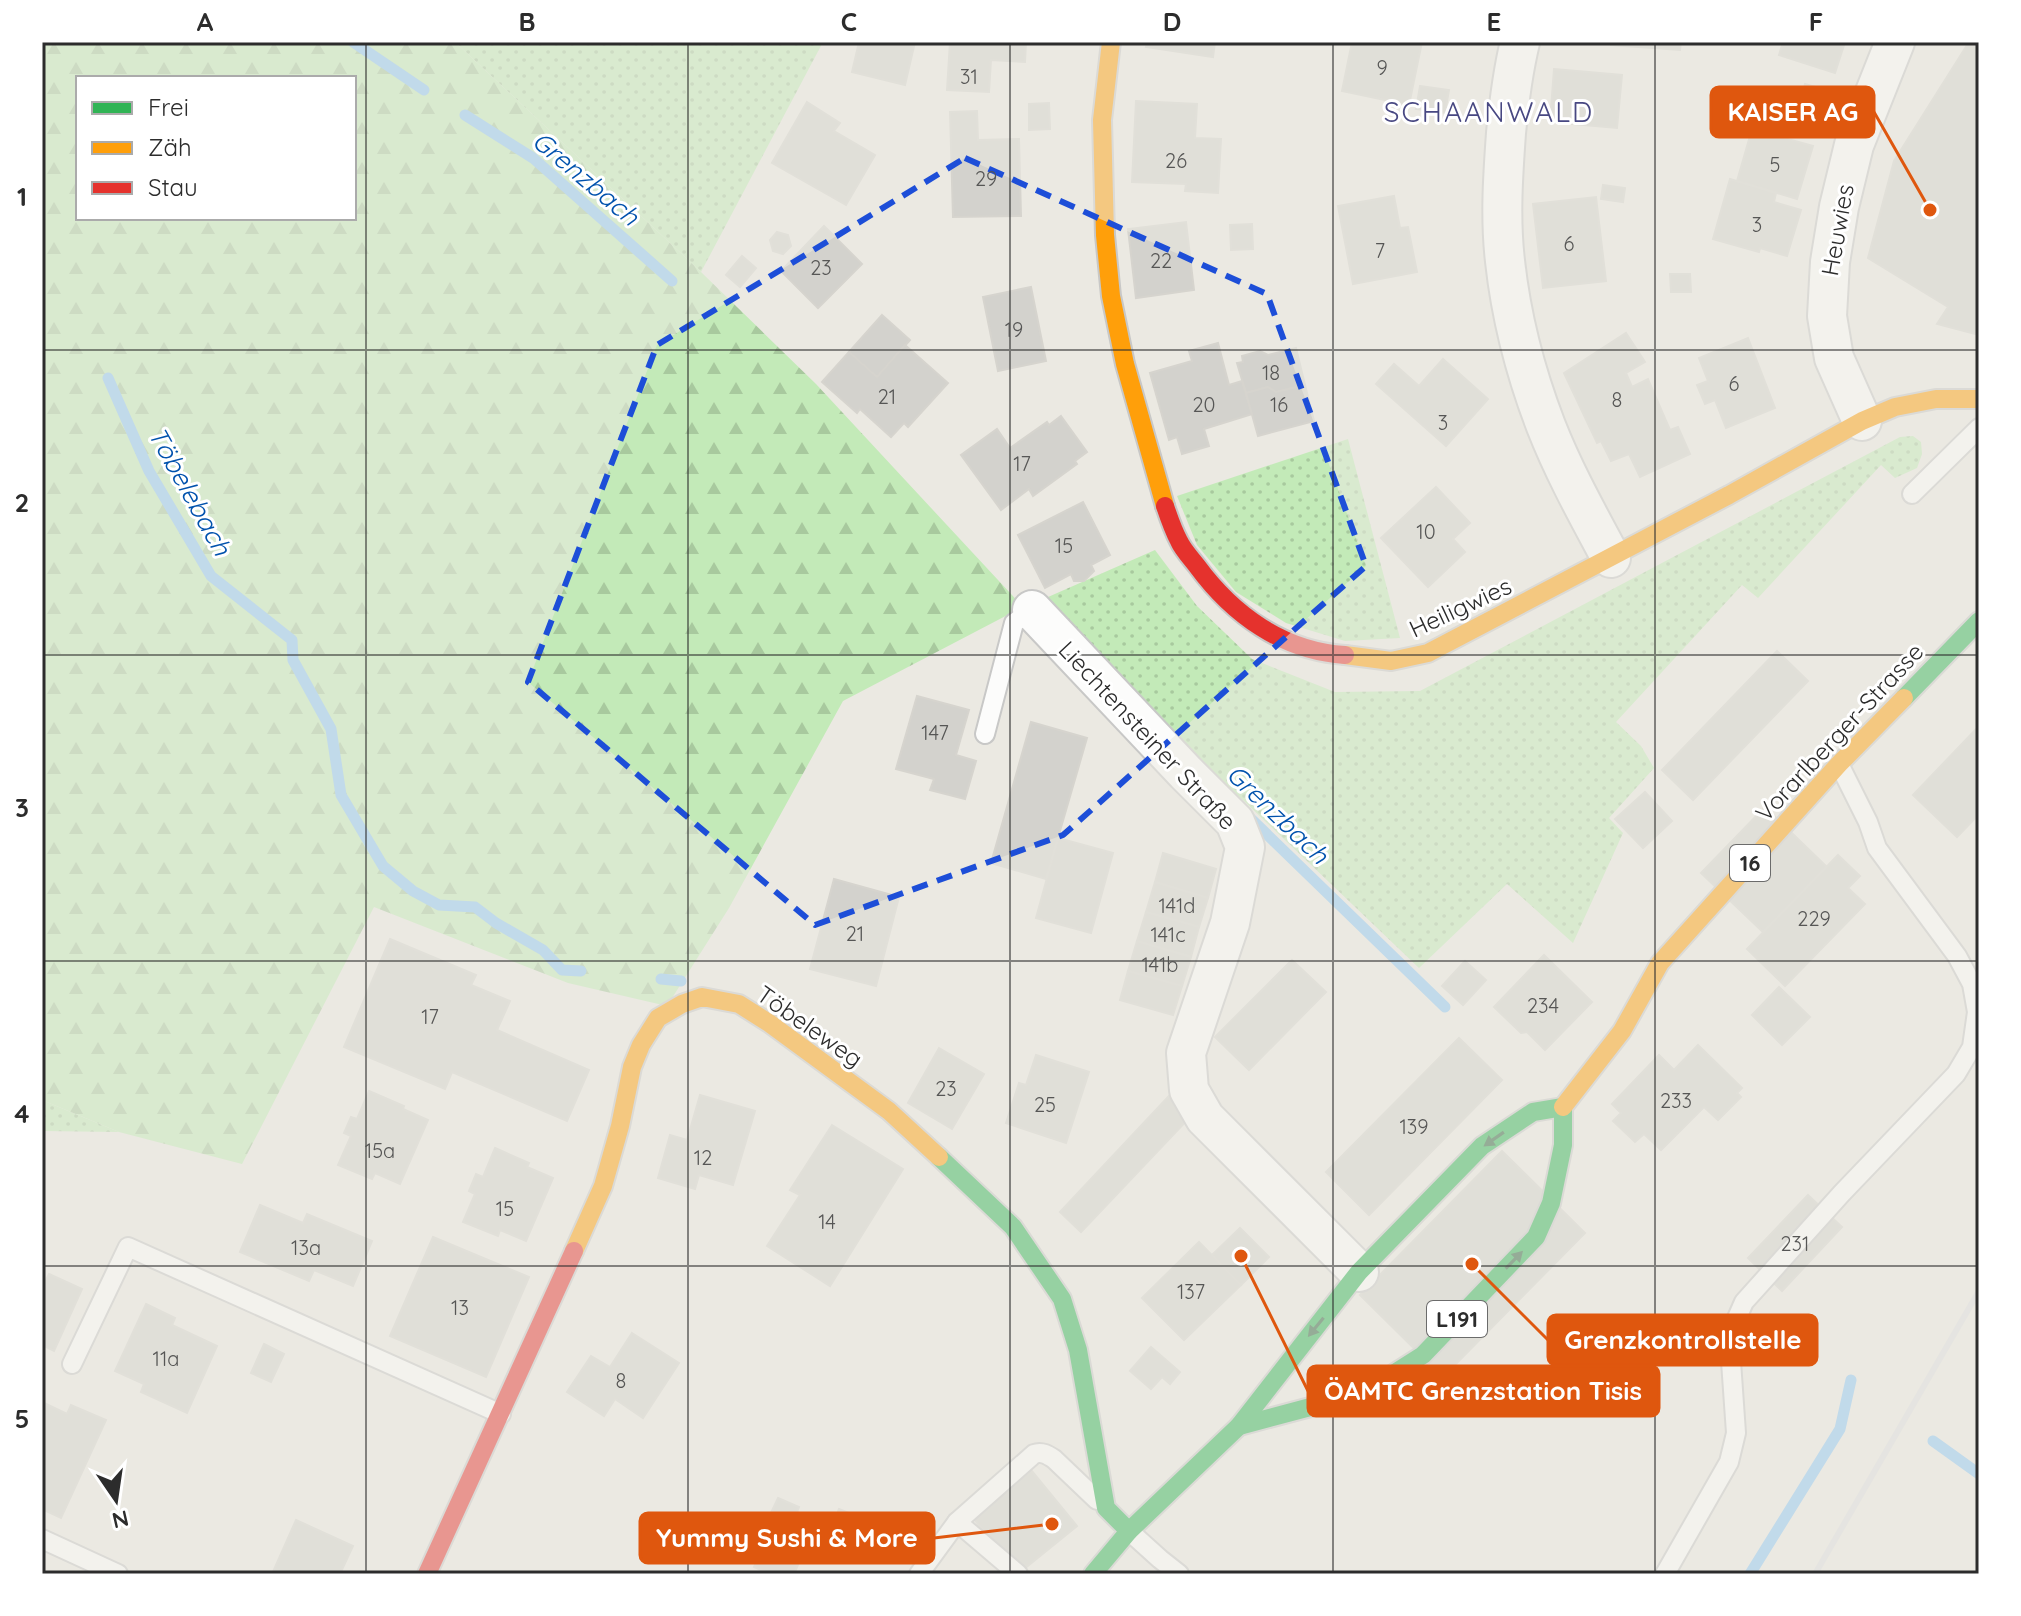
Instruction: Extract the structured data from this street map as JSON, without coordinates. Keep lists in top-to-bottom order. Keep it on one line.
{"streets":{"street":["Heuwies","Heiligwies","Vorarlberger-Strasse","Liechtensteiner Straße","16","Töbeleweg","L191"]},"crossings":[["Heuwies","Heiligwies"],["Vorarlberger-Strasse","L191"],["Liechtensteiner Straße","L191"]],"districts":["SCHAANWALD"],"water":["Grenzbach","Töbelebach"],"places":["KAISER AG","ÖAMTC Grenzstation Tisis","Grenzkontrollstelle","Yummy Sushi & More"],"house_numbers":["9","31","26","5","29","3","6","7","22","23","19","18","6","21","8","20","16","3","17","10","15","147","141d","229","21","141c","141b","234","17","23","233","25","139","15a","12","15","14","231","13a","137","13","11a","8"],"legend":["Frei","Zäh","Stau"],"north":"bottom","grid":{"columns":["A","B","C","D","E","F"],"rows":["1","2","3","4","5"]}}
